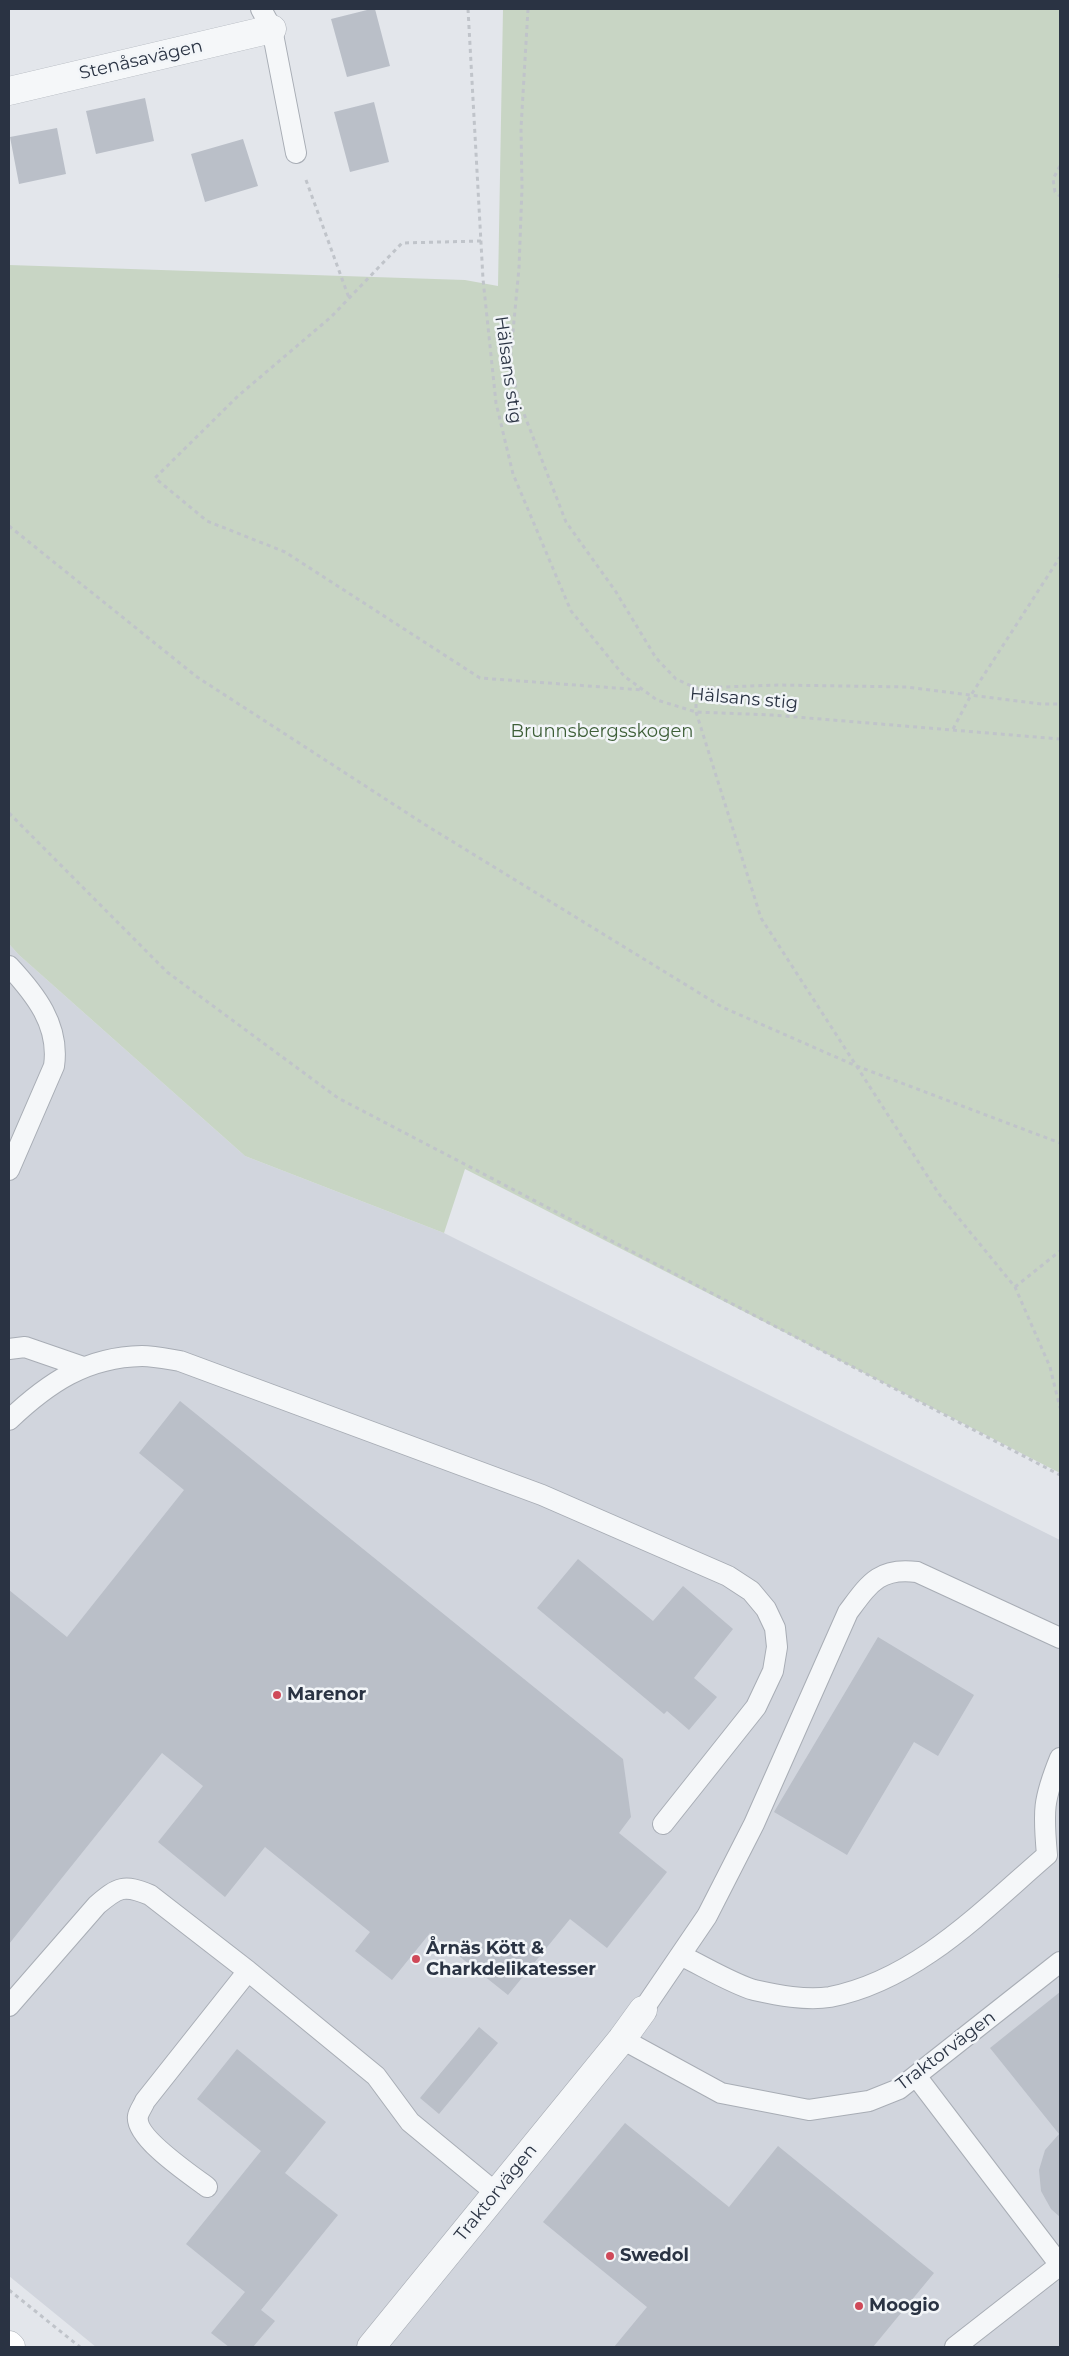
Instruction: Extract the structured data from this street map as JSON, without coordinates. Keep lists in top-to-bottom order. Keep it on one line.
{"streets":{"street":["Stenåsavägen","Traktorvägen"],"path":["Hälsans stig"]},"parks":["Brunnsbergsskogen"],"places":["Marenor","Årnäs Kött & Charkdelikatesser","Swedol","Moogio"]}
